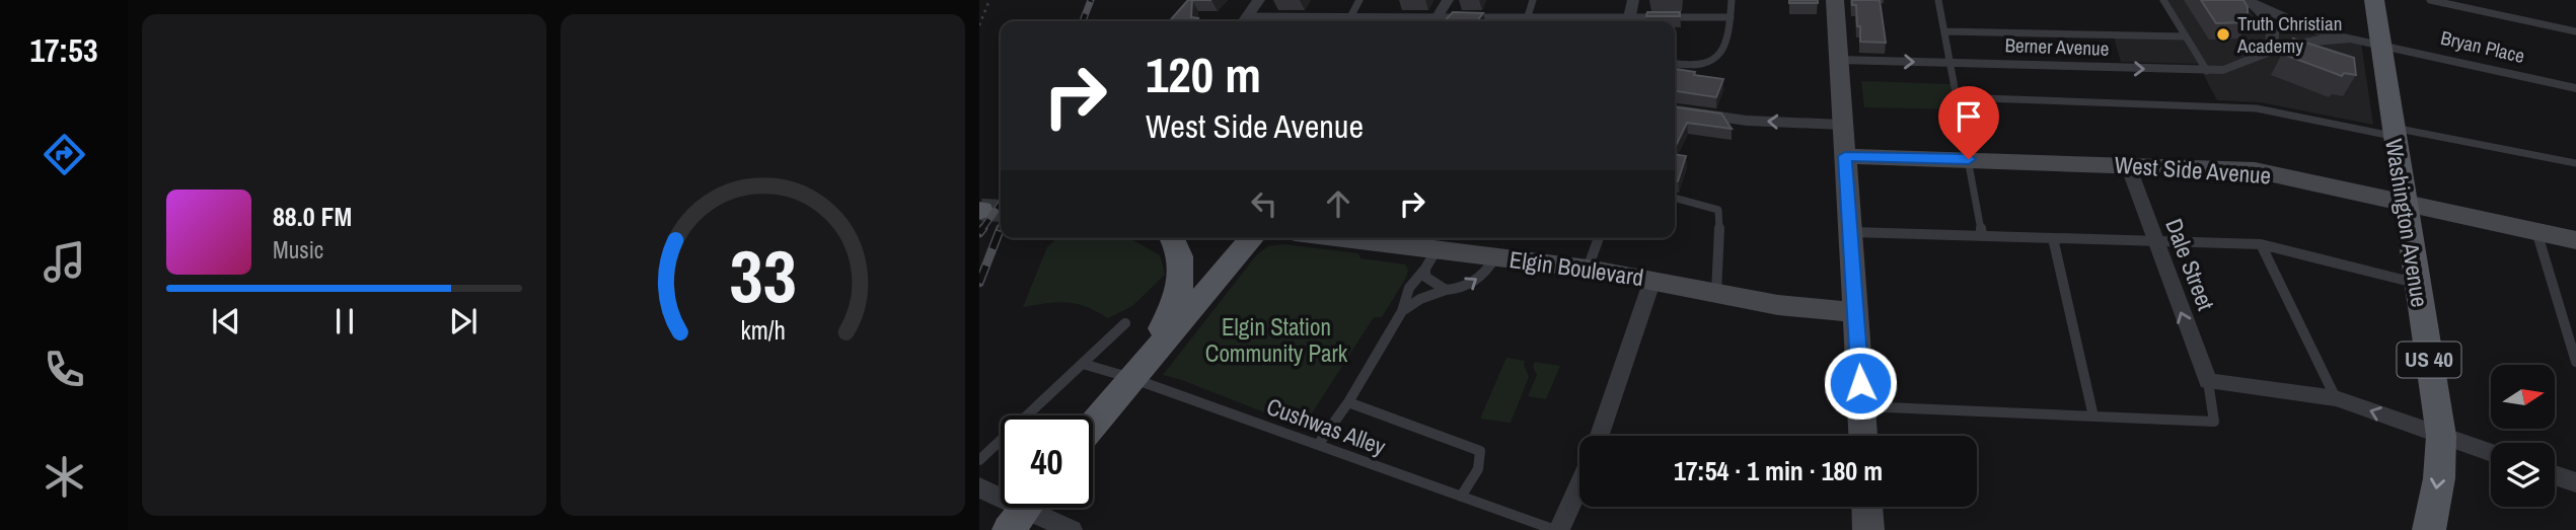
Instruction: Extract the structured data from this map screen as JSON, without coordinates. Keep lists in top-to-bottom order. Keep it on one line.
{"streets":{"main road":["Washington Avenue","US 40"],"street":["Berner Avenue","Bryan Place","West Side Avenue","Dale Street","Elgin Boulevard"],"lane":["Cushwas Alley"]},"crossings":[["Berner Avenue","Bryan Place"],["Bryan Place","Washington Avenue"],["West Side Avenue","Washington Avenue"],["West Side Avenue","Dale Street"]],"one_way":["Berner Avenue","Dale Street"],"parks":["Elgin Station Community Park"],"places":["Truth Christian Academy"],"north":"right","page":{"tabs":"17:53","turn":["120 m","West Side Avenue"],"song":["88.0 FM","Music"],"limit":"40","trip":"17:54 · 1 min · 180 m","gauge":["33","km/h"]}}
